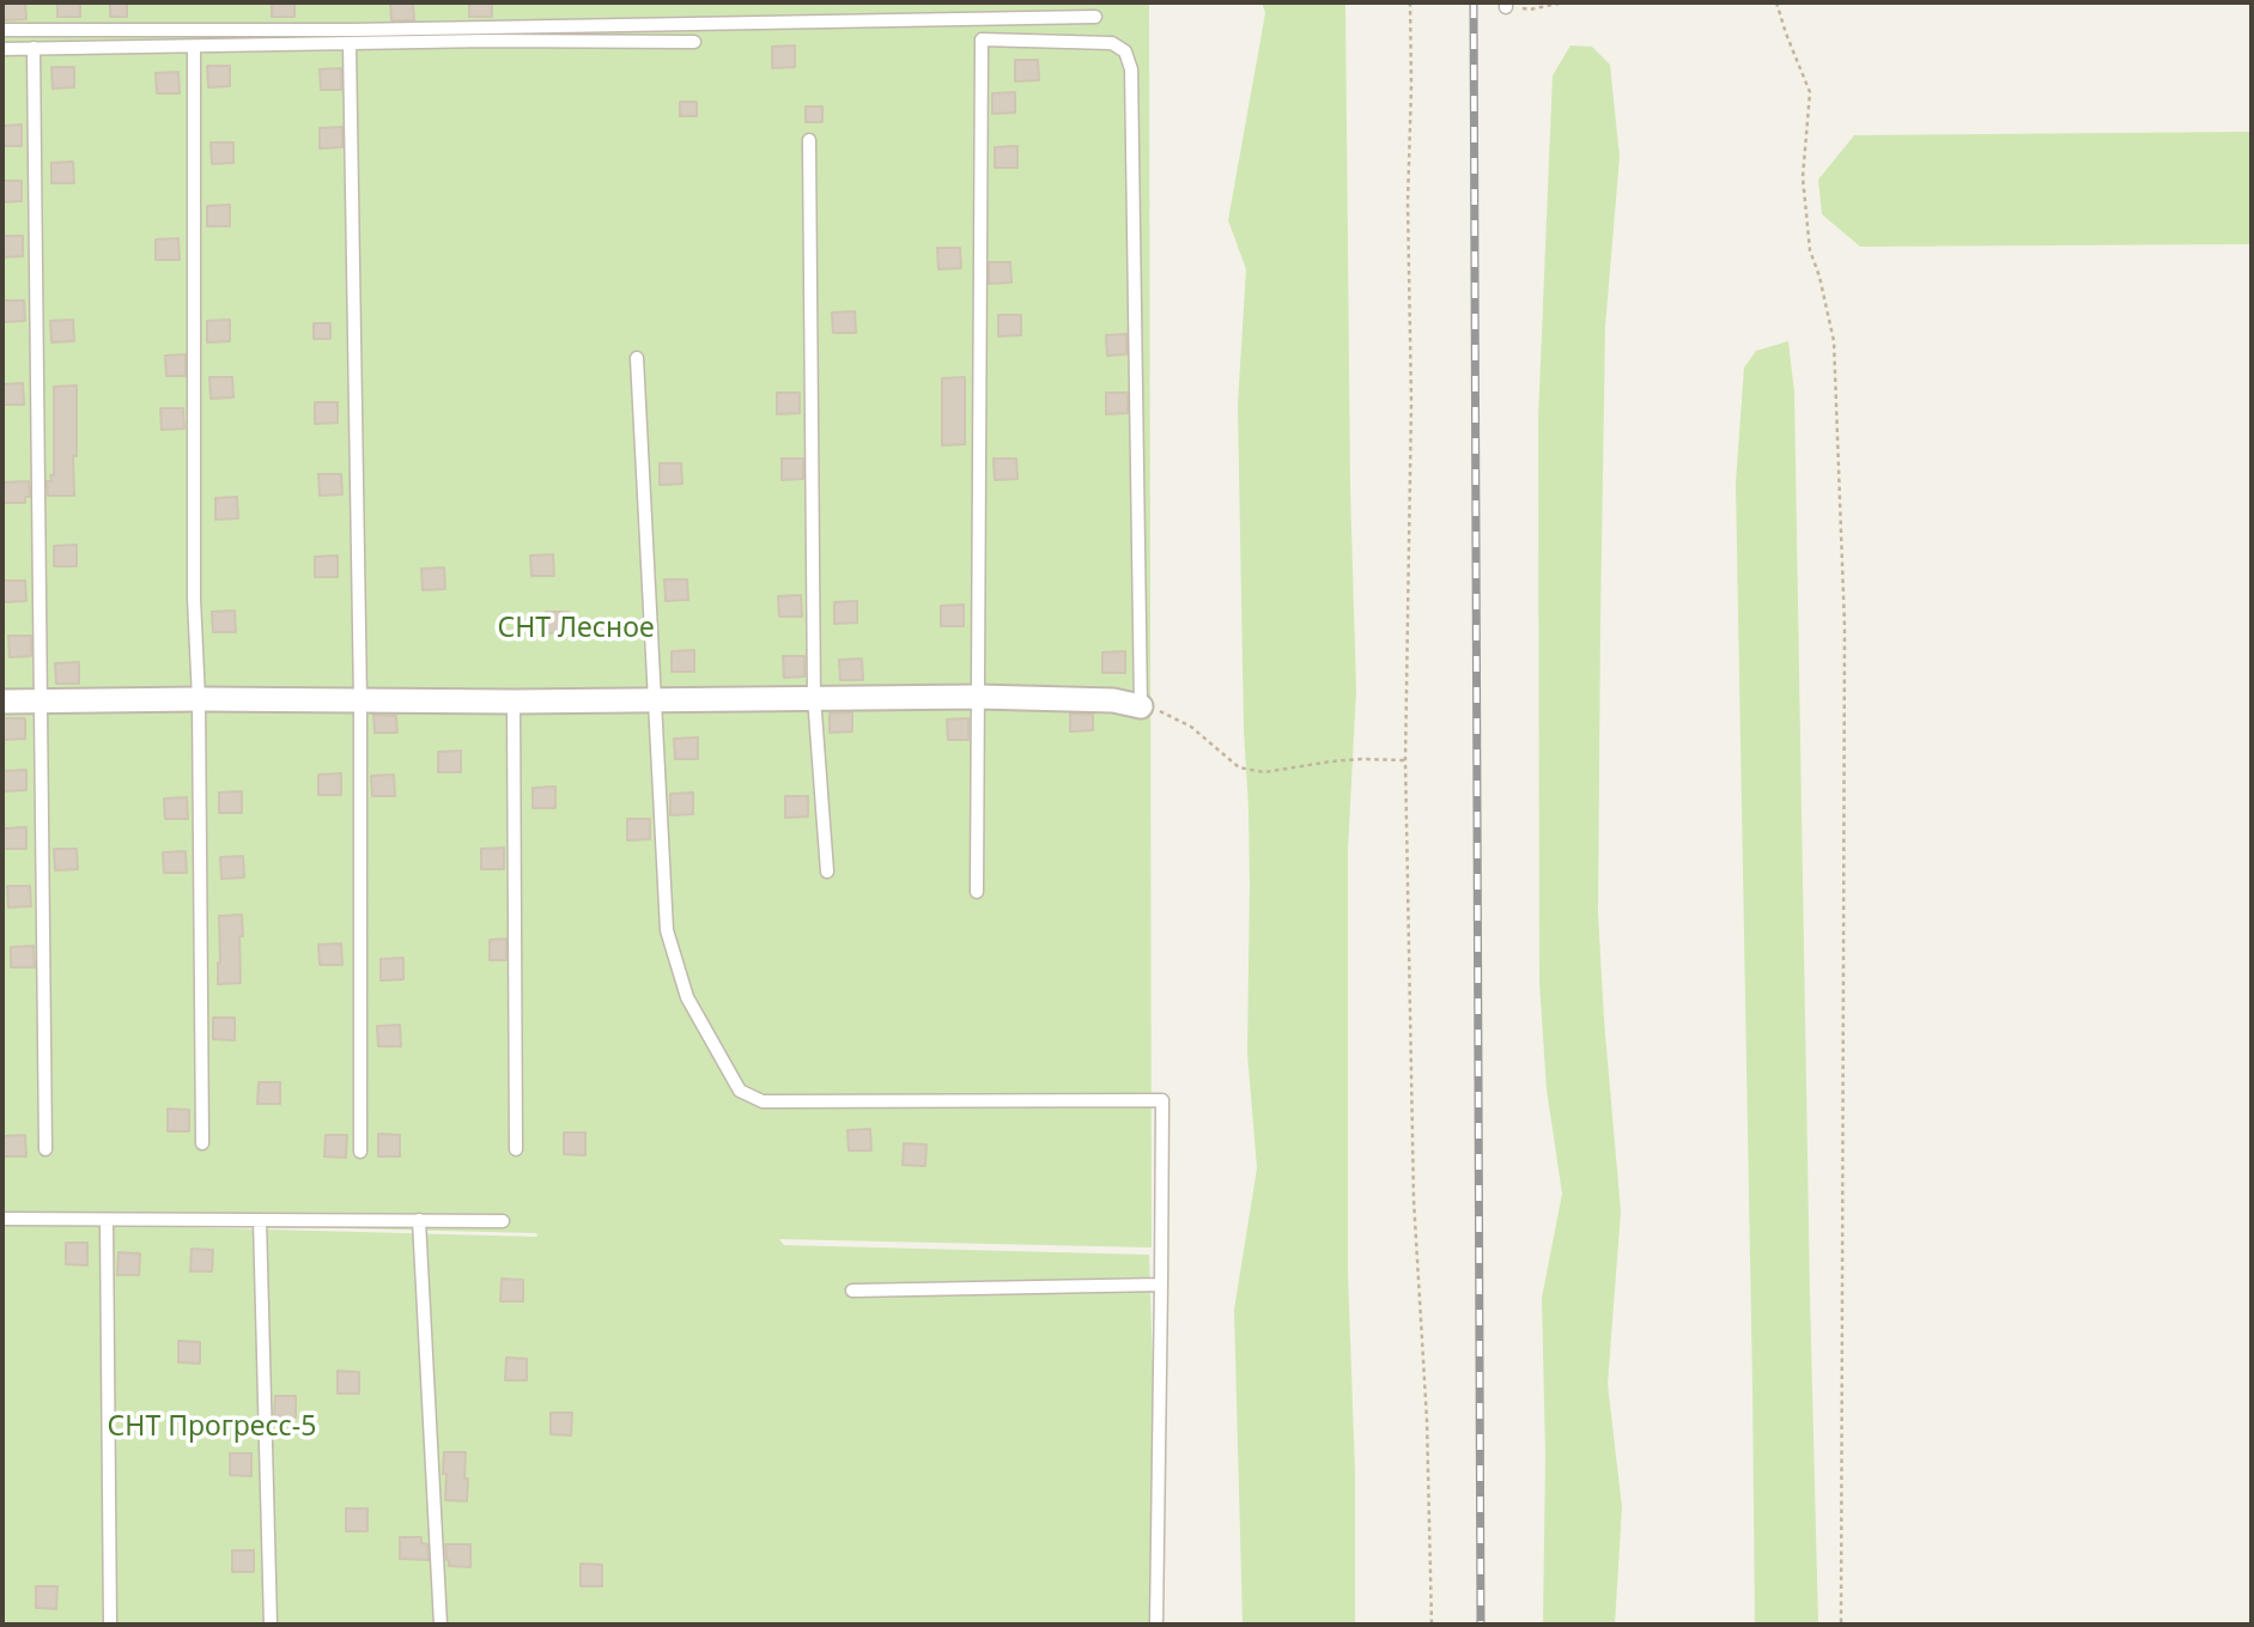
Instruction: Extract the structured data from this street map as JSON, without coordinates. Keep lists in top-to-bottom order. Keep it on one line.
{"parks":["СНТ Лесное","СНТ Прогресс-5"]}
